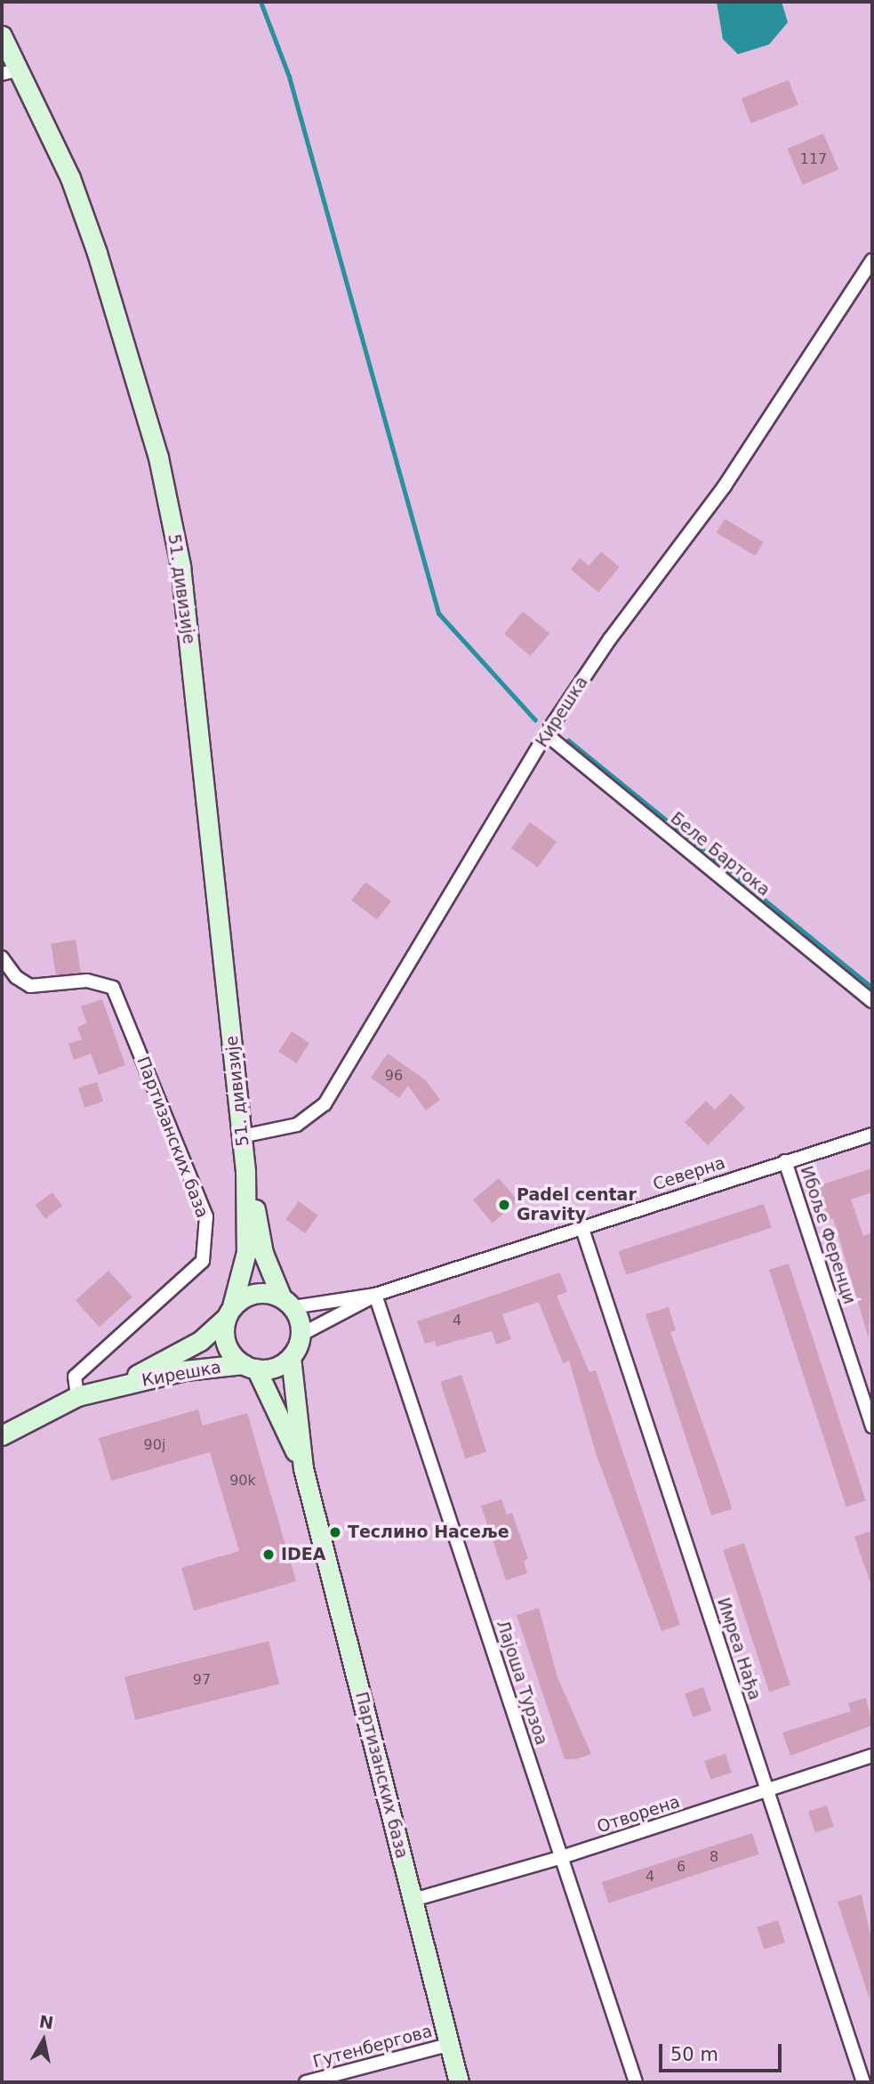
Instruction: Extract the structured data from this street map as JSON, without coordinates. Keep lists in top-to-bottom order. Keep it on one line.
{"streets":{"street":["51. дивизије","Кирешка","Беле Бартока","Партизанских база","Северна","Ибоље Ференци","Имреа Нађа","Лајоша Турзоа","Отворена","Гутенбергова"]},"crossings":[["51. дивизије","Кирешка"],["51. дивизије","Партизанских база"],["51. дивизије","Северна"],["Кирешка","Беле Бартока"],["Кирешка","Партизанских база"],["Кирешка","Северна"],["Партизанских база","Северна"],["Партизанских база","Отворена"],["Партизанских база","Гутенбергова"],["Северна","Ибоље Ференци"],["Северна","Имреа Нађа"],["Северна","Лајоша Турзоа"],["Имреа Нађа","Отворена"],["Лајоша Турзоа","Отворена"]],"places":["Padel centar Gravity","Теслино Насеље","IDEA"],"house_numbers":["117","96","4","90j","90k","97","8","6","4"],"scale_bar":"50 m","north":"top"}
